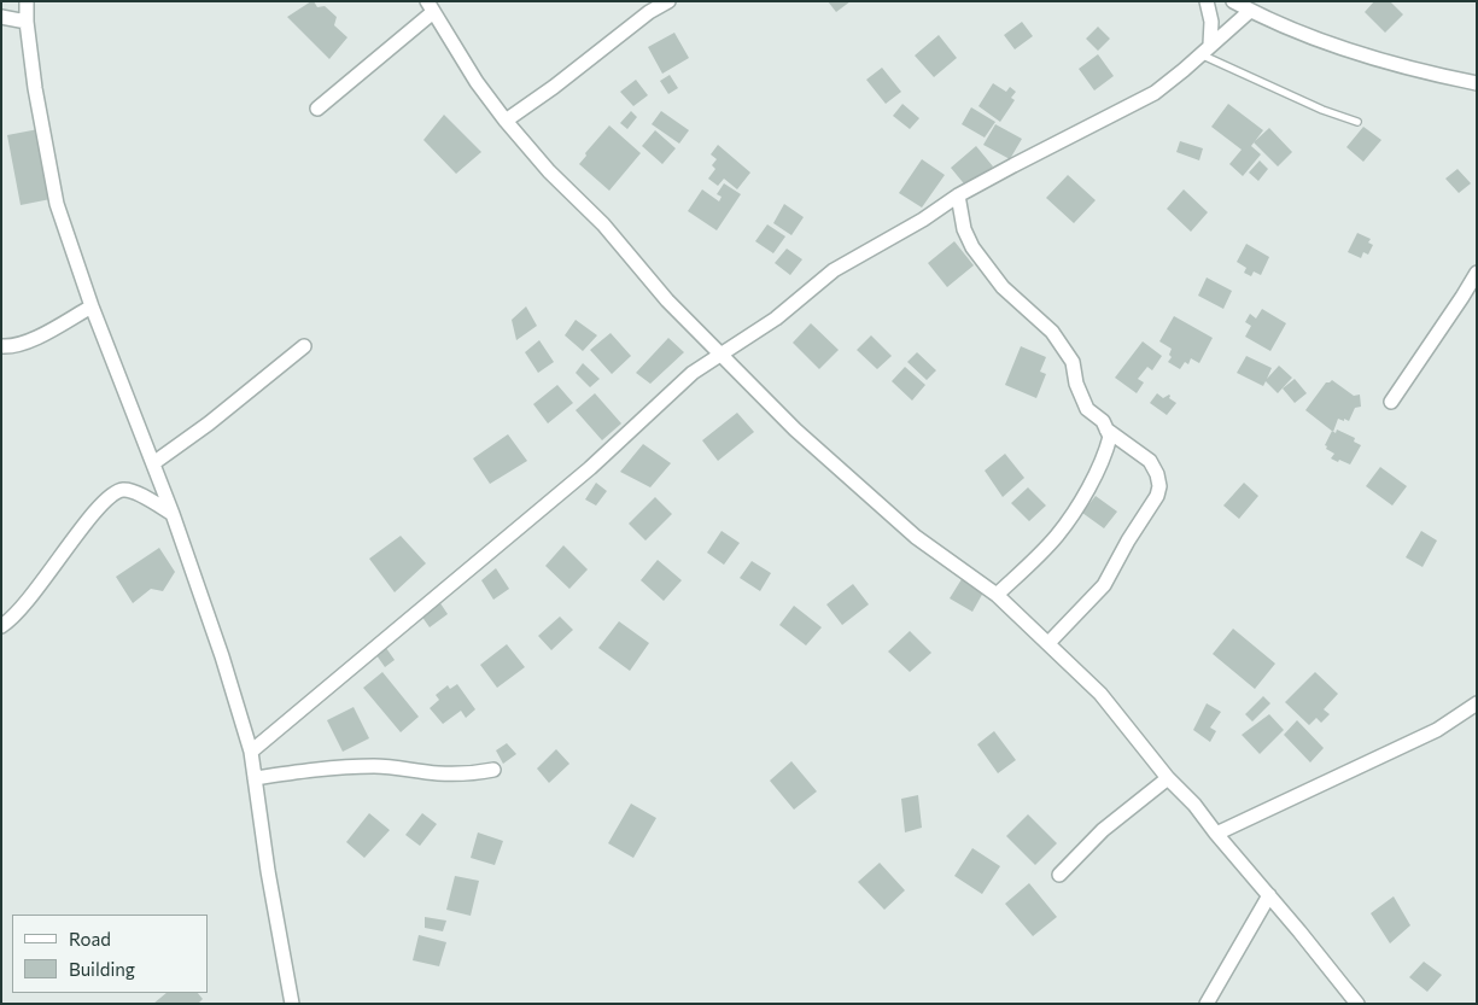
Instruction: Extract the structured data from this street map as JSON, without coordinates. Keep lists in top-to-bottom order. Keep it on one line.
{"legend":["Road","Building"]}
